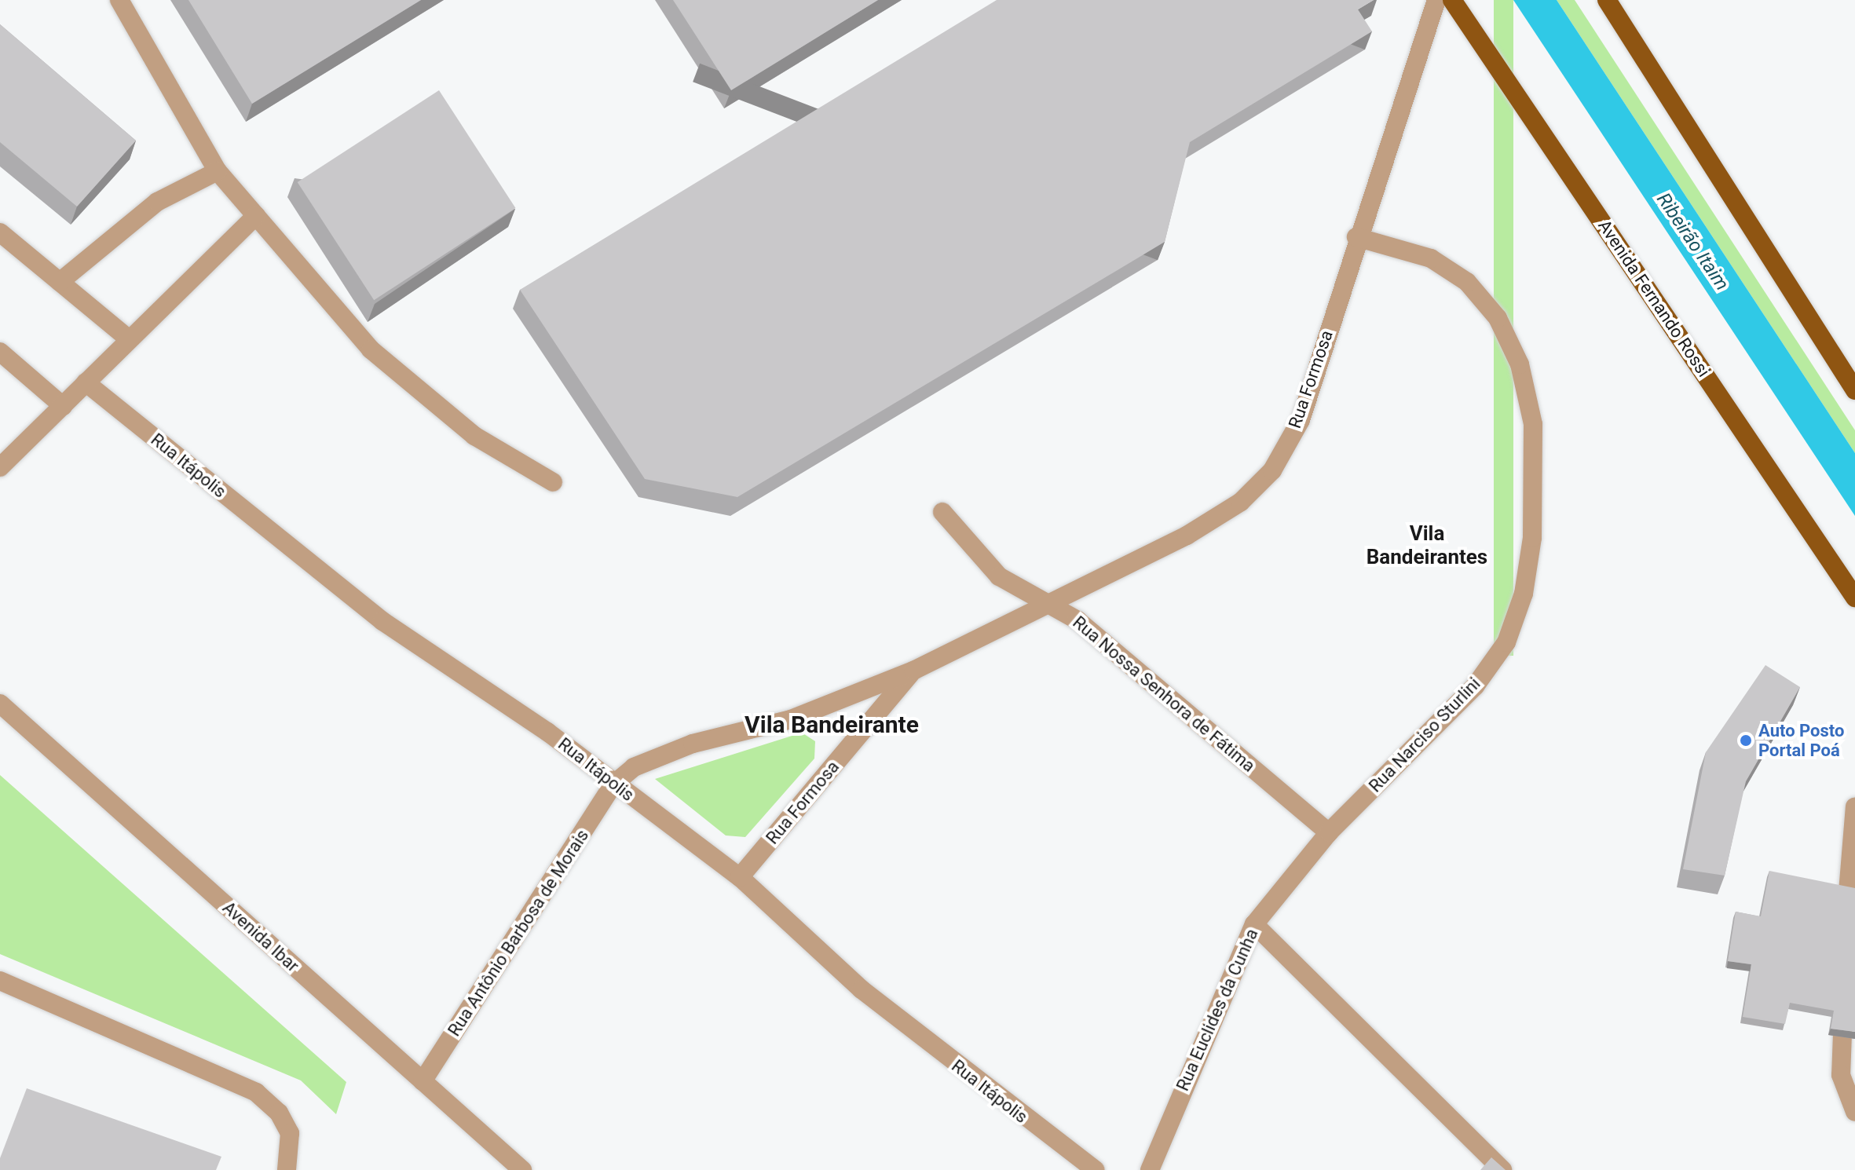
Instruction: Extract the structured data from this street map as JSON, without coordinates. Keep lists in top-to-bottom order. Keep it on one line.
{"streets":{"main road":["Avenida Fernando Rossi"],"street":["Rua Formosa","Rua Itápolis","Rua Nossa Senhora de Fátima","Rua Narciso Sturlini","Rua Antônio Barbosa de Morais","Avenida Ibar","Rua Euclides da Cunha"]},"crossings":[["Rua Formosa","Rua Itápolis"],["Rua Formosa","Rua Nossa Senhora de Fátima"],["Rua Formosa","Rua Narciso Sturlini"],["Rua Formosa","Rua Antônio Barbosa de Morais"],["Rua Itápolis","Rua Antônio Barbosa de Morais"],["Rua Nossa Senhora de Fátima","Rua Narciso Sturlini"],["Rua Nossa Senhora de Fátima","Rua Euclides da Cunha"],["Rua Narciso Sturlini","Rua Euclides da Cunha"],["Rua Antônio Barbosa de Morais","Avenida Ibar"]],"districts":["Vila Bandeirantes","Vila Bandeirante"],"water":["Ribeirão Itaim"],"places":["Auto Posto Portal Poá"]}
